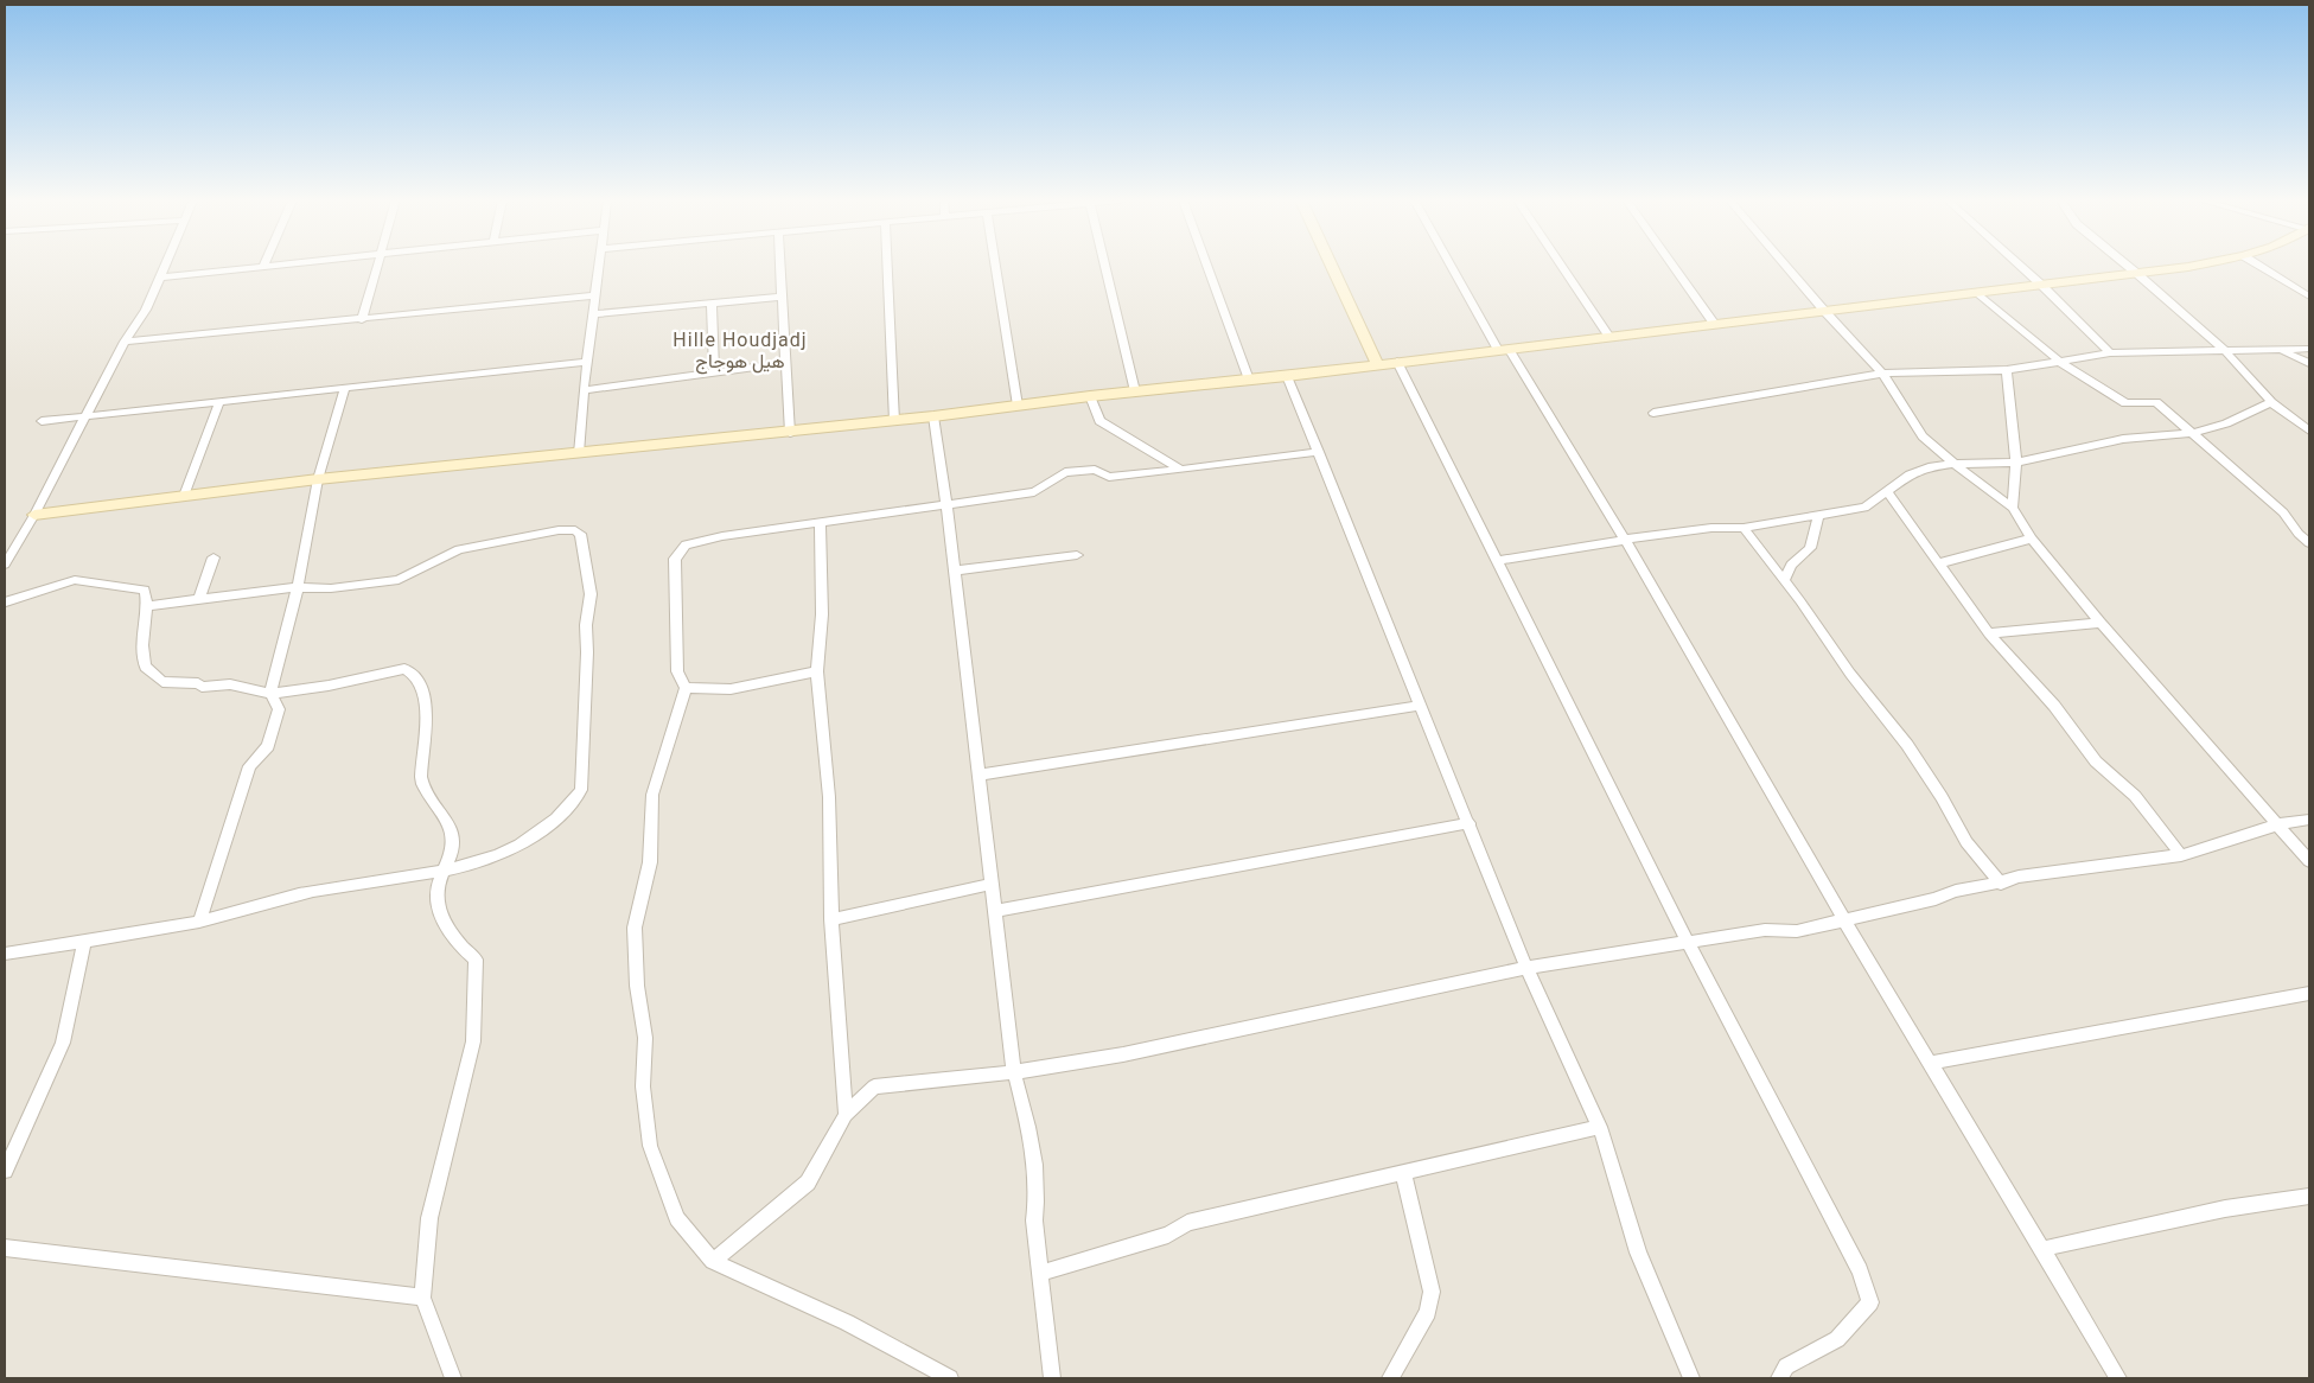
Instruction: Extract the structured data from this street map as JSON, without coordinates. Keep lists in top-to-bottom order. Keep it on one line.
{"districts":["Hille Houdjadj هيل هوجاج"]}
